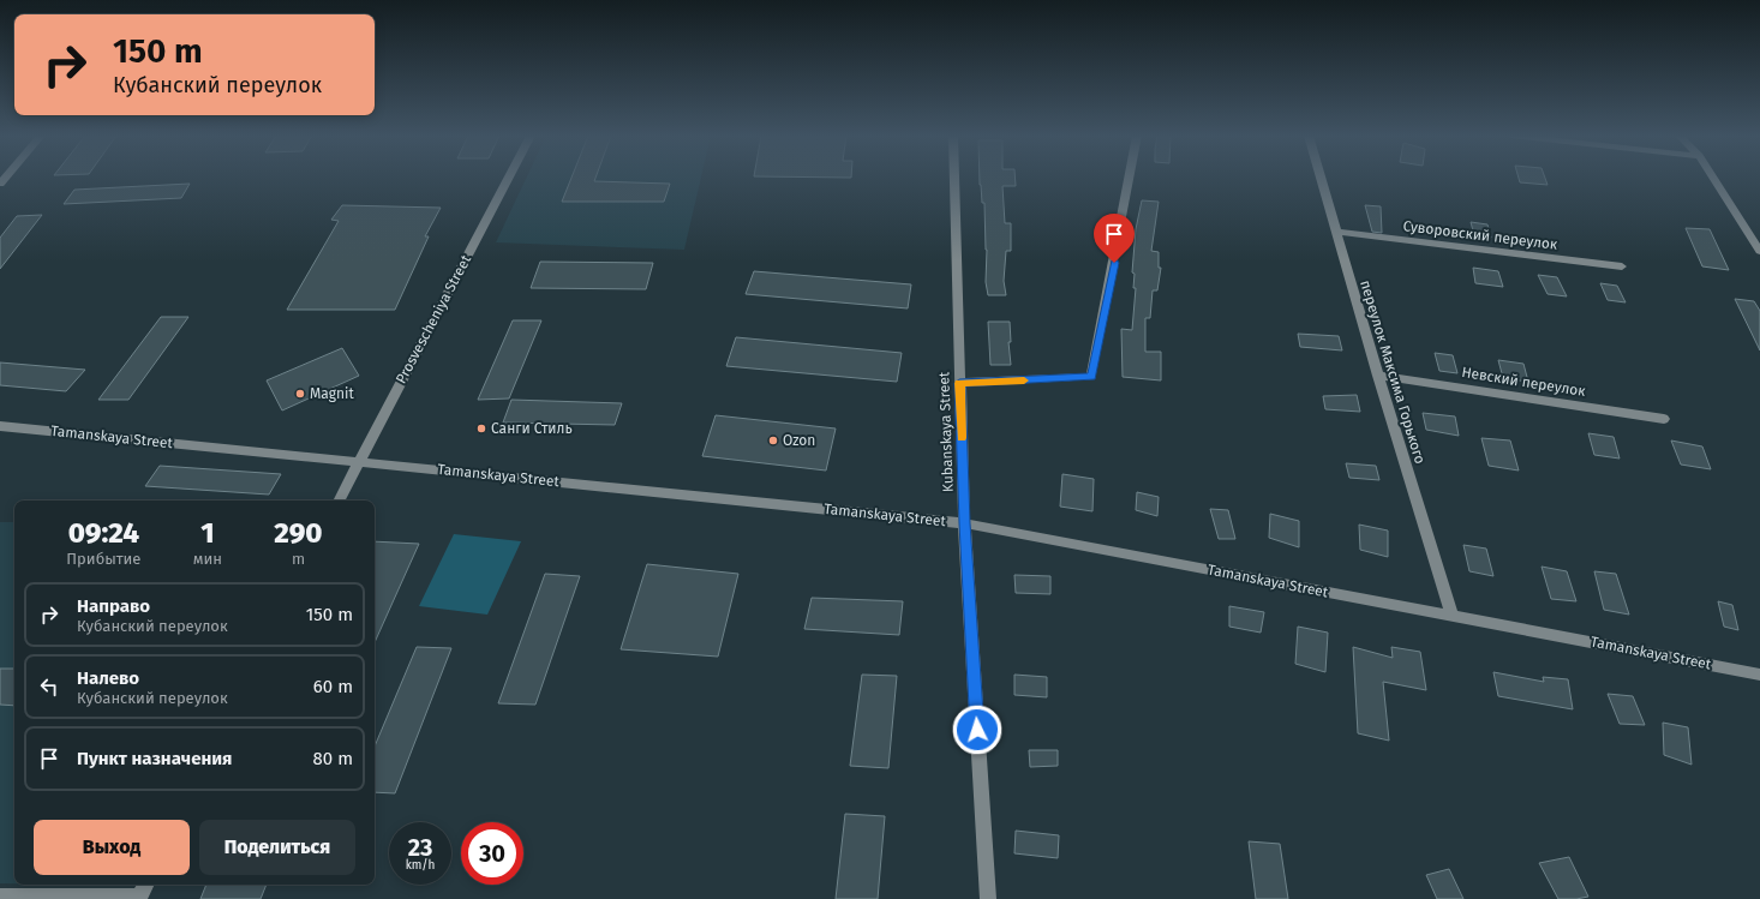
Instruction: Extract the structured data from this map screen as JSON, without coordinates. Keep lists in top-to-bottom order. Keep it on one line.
{"streets":{"street":["Суворовский переулок","Prosvescheniya Street","переулок Максима Горького","Невский переулок","Kubanskaya Street","Tamanskaya Street"]},"crossings":[["Суворовский переулок","переулок Максима Горького"],["Prosvescheniya Street","Tamanskaya Street"],["переулок Максима Горького","Невский переулок"],["переулок Максима Горького","Tamanskaya Street"],["Kubanskaya Street","Tamanskaya Street"]],"places":["Magnit","Санги Стиль","Ozon"],"page":{"turn":["150 m","Кубанский переулок"],"eta":["09:24","Прибытие","1","мин","290","m"],"list":[{"name":"Направо","note":"Кубанский переулок","value":"150 m"},{"name":"Налево","note":"Кубанский переулок","value":"60 m"},{"name":"Пункт назначения","value":"80 m"}],"buttons":["Выход","Поделиться"],"speed":"23 km/h","limit":"30"}}
